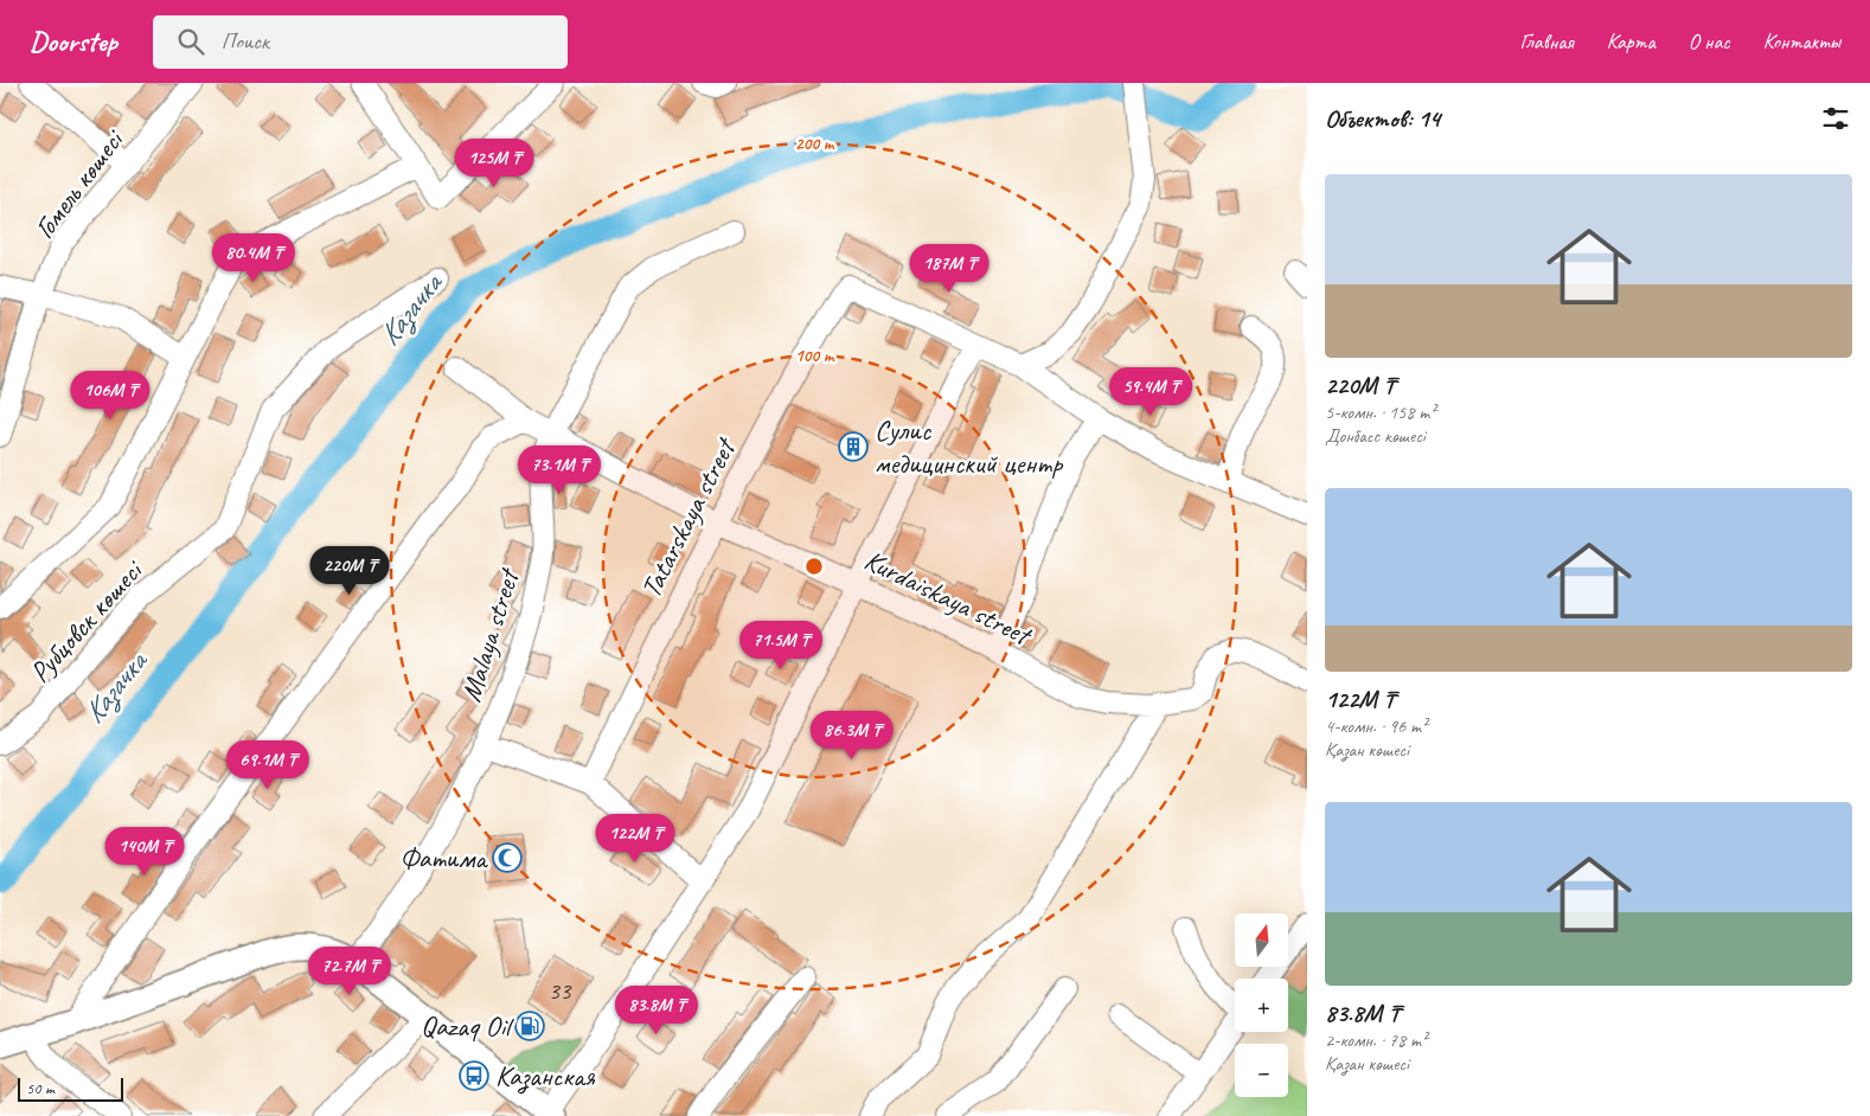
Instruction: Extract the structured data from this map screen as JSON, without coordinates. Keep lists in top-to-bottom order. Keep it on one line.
{"streets":{"street":["Гомель көшесі","Tatarskaya street","Kurdaiskaya street","Рубцовск көшесі","Malaya street"]},"crossings":[["Tatarskaya street","Kurdaiskaya street"],["Kurdaiskaya street","Malaya street"]],"water":["Казачка"],"places":{"building":["Сулис медицинский центр"],"mosque":["Фатима"],"fuel station":["Qazaq Oil"],"bus stop":["Казанская"]},"house_numbers":["33"],"scale_bar":"50 m","north":"top","page":{"header":"Doorstep","search":"Поиск","nav":["Главная","Карта","О нас","Контакты"],"heading":"Объектов: 14","price":["125M ₸","80.4M ₸","187M ₸","59.4M ₸","106M ₸","73.1M ₸","220M ₸","71.5M ₸","86.3M ₸","69.1M ₸","122M ₸","140M ₸","72.7M ₸","83.8M ₸"],"list":[{"name":"220M ₸","note":"5-комн. · 158 m² · Донбасс көшесі"},{"name":"122M ₸","note":"4-комн. · 96 m² · Қазан көшесі"},{"name":"83.8M ₸","note":"2-комн. · 78 m² · Қазан көшесі"}],"map_buttons":["+","−"],"scale":"50 m"},"rings":["200 m","100 m"]}
